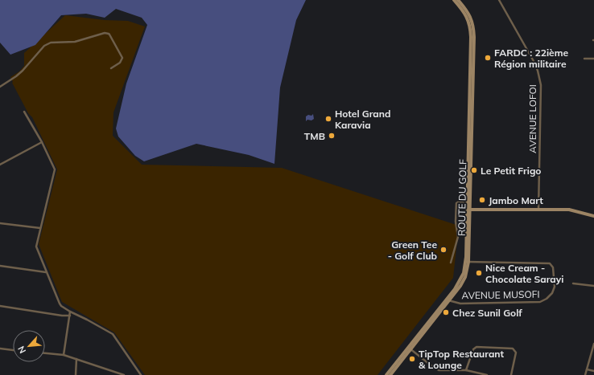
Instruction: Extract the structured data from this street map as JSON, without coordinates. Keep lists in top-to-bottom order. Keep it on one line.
{"streets":{"main road":["ROUTE DU GOLF"],"street":["AVENUE LOFOI","AVENUE MUSOFI"]},"crossings":[["ROUTE DU GOLF","AVENUE MUSOFI"]],"places":["FARDC : 22ième Région militaire","Hotel Grand Karavia","TMB","Le Petit Frigo","Jambo Mart","Green Tee - Golf Club","Nice Cream - Chocolate Sarayi","Chez Sunil Golf","TipTop Restaurant & Lounge"],"north":"bottom left"}
